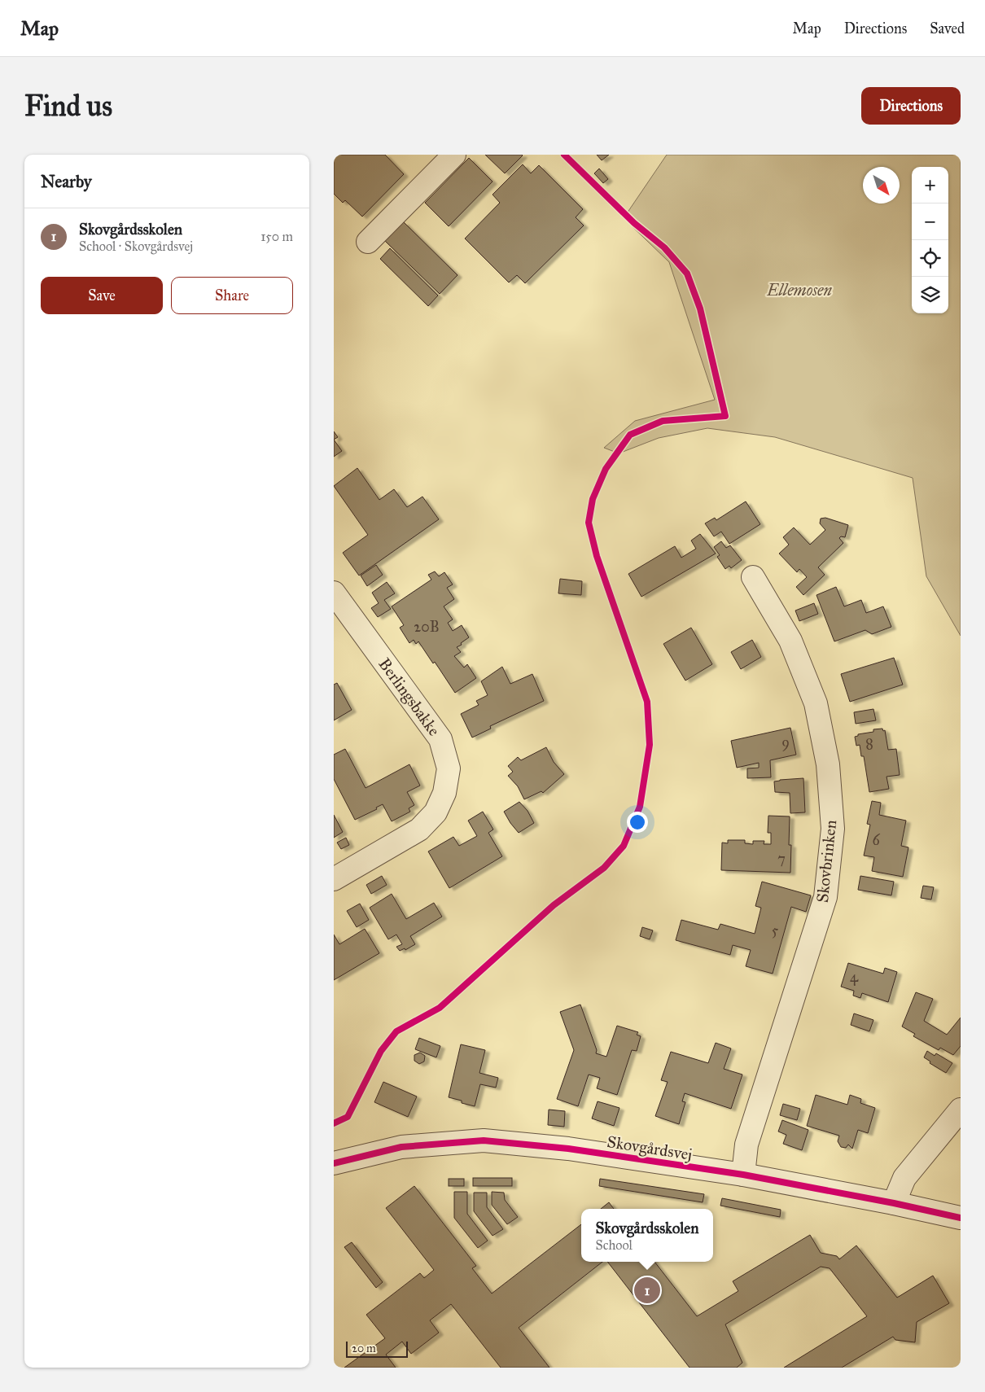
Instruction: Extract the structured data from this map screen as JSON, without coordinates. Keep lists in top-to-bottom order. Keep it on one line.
{"streets":{"street":["Berlingsbakke","Skovbrinken","Skovgårdsvej"]},"crossings":[["Skovbrinken","Skovgårdsvej"]],"parks":["Ellemosen"],"house_numbers":["20B","9","8","6","7","5","4"],"scale_bar":"20 m","north":"bottom right","page":{"header":"Map","nav":["Map","Directions","Saved"],"buttons":["Directions",["Save","Share"]],"title":"Find us","heading":"Nearby","map_buttons":["+","−"],"list":[{"mark":"1","name":"Skovgårdsskolen","note":"School · Skovgårdsvej","value":"150 m"}],"popup":["Skovgårdsskolen","School"],"pins":"1","scale":"20 m"}}
